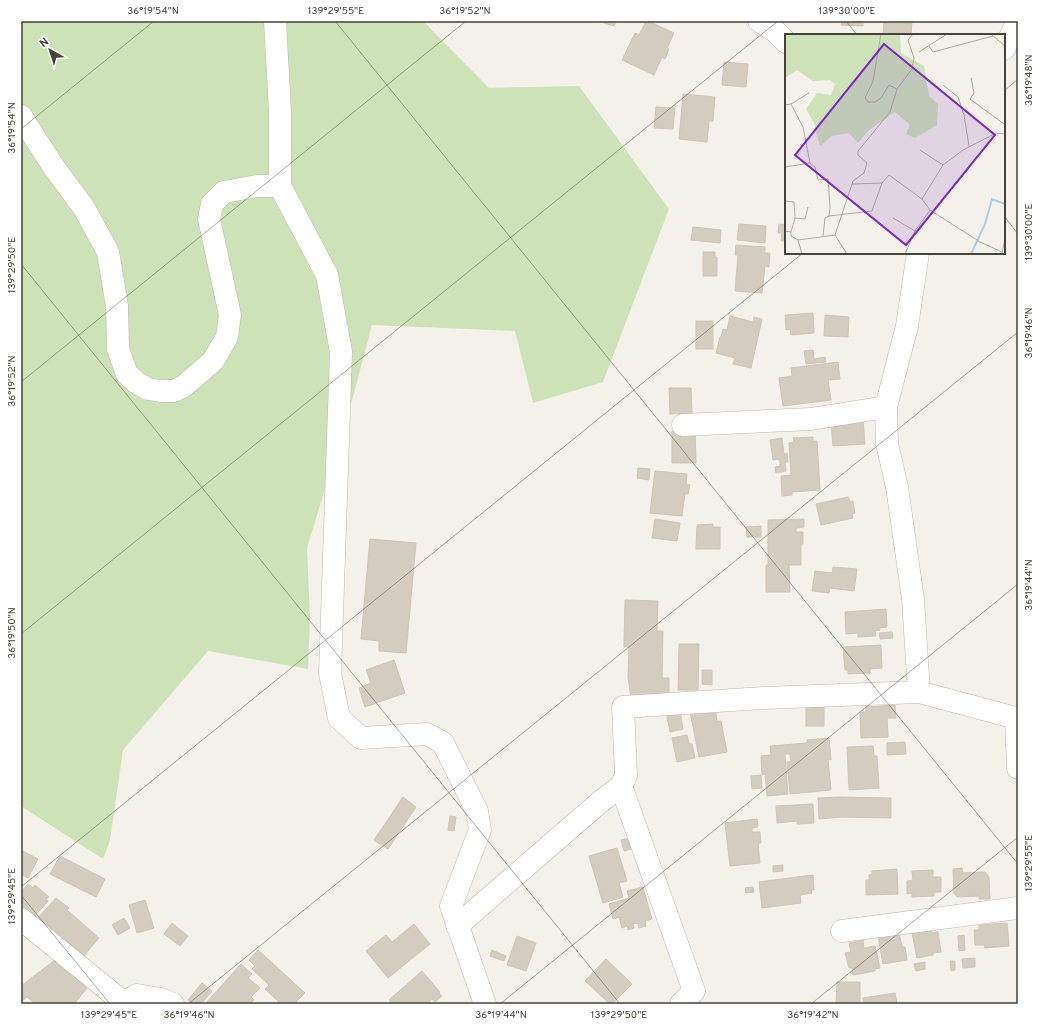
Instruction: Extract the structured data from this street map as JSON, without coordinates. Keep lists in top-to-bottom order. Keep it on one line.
{"north":"top left","coordinates":["36°19'54\"N","139°29'55\"E","36°19'52\"N","139°30'00\"E","36°19'48\"N","139°29'50\"E","36°19'46\"N","36°19'44\"N","36°19'50\"N","139°29'45\"E","36°19'42\"N"]}
